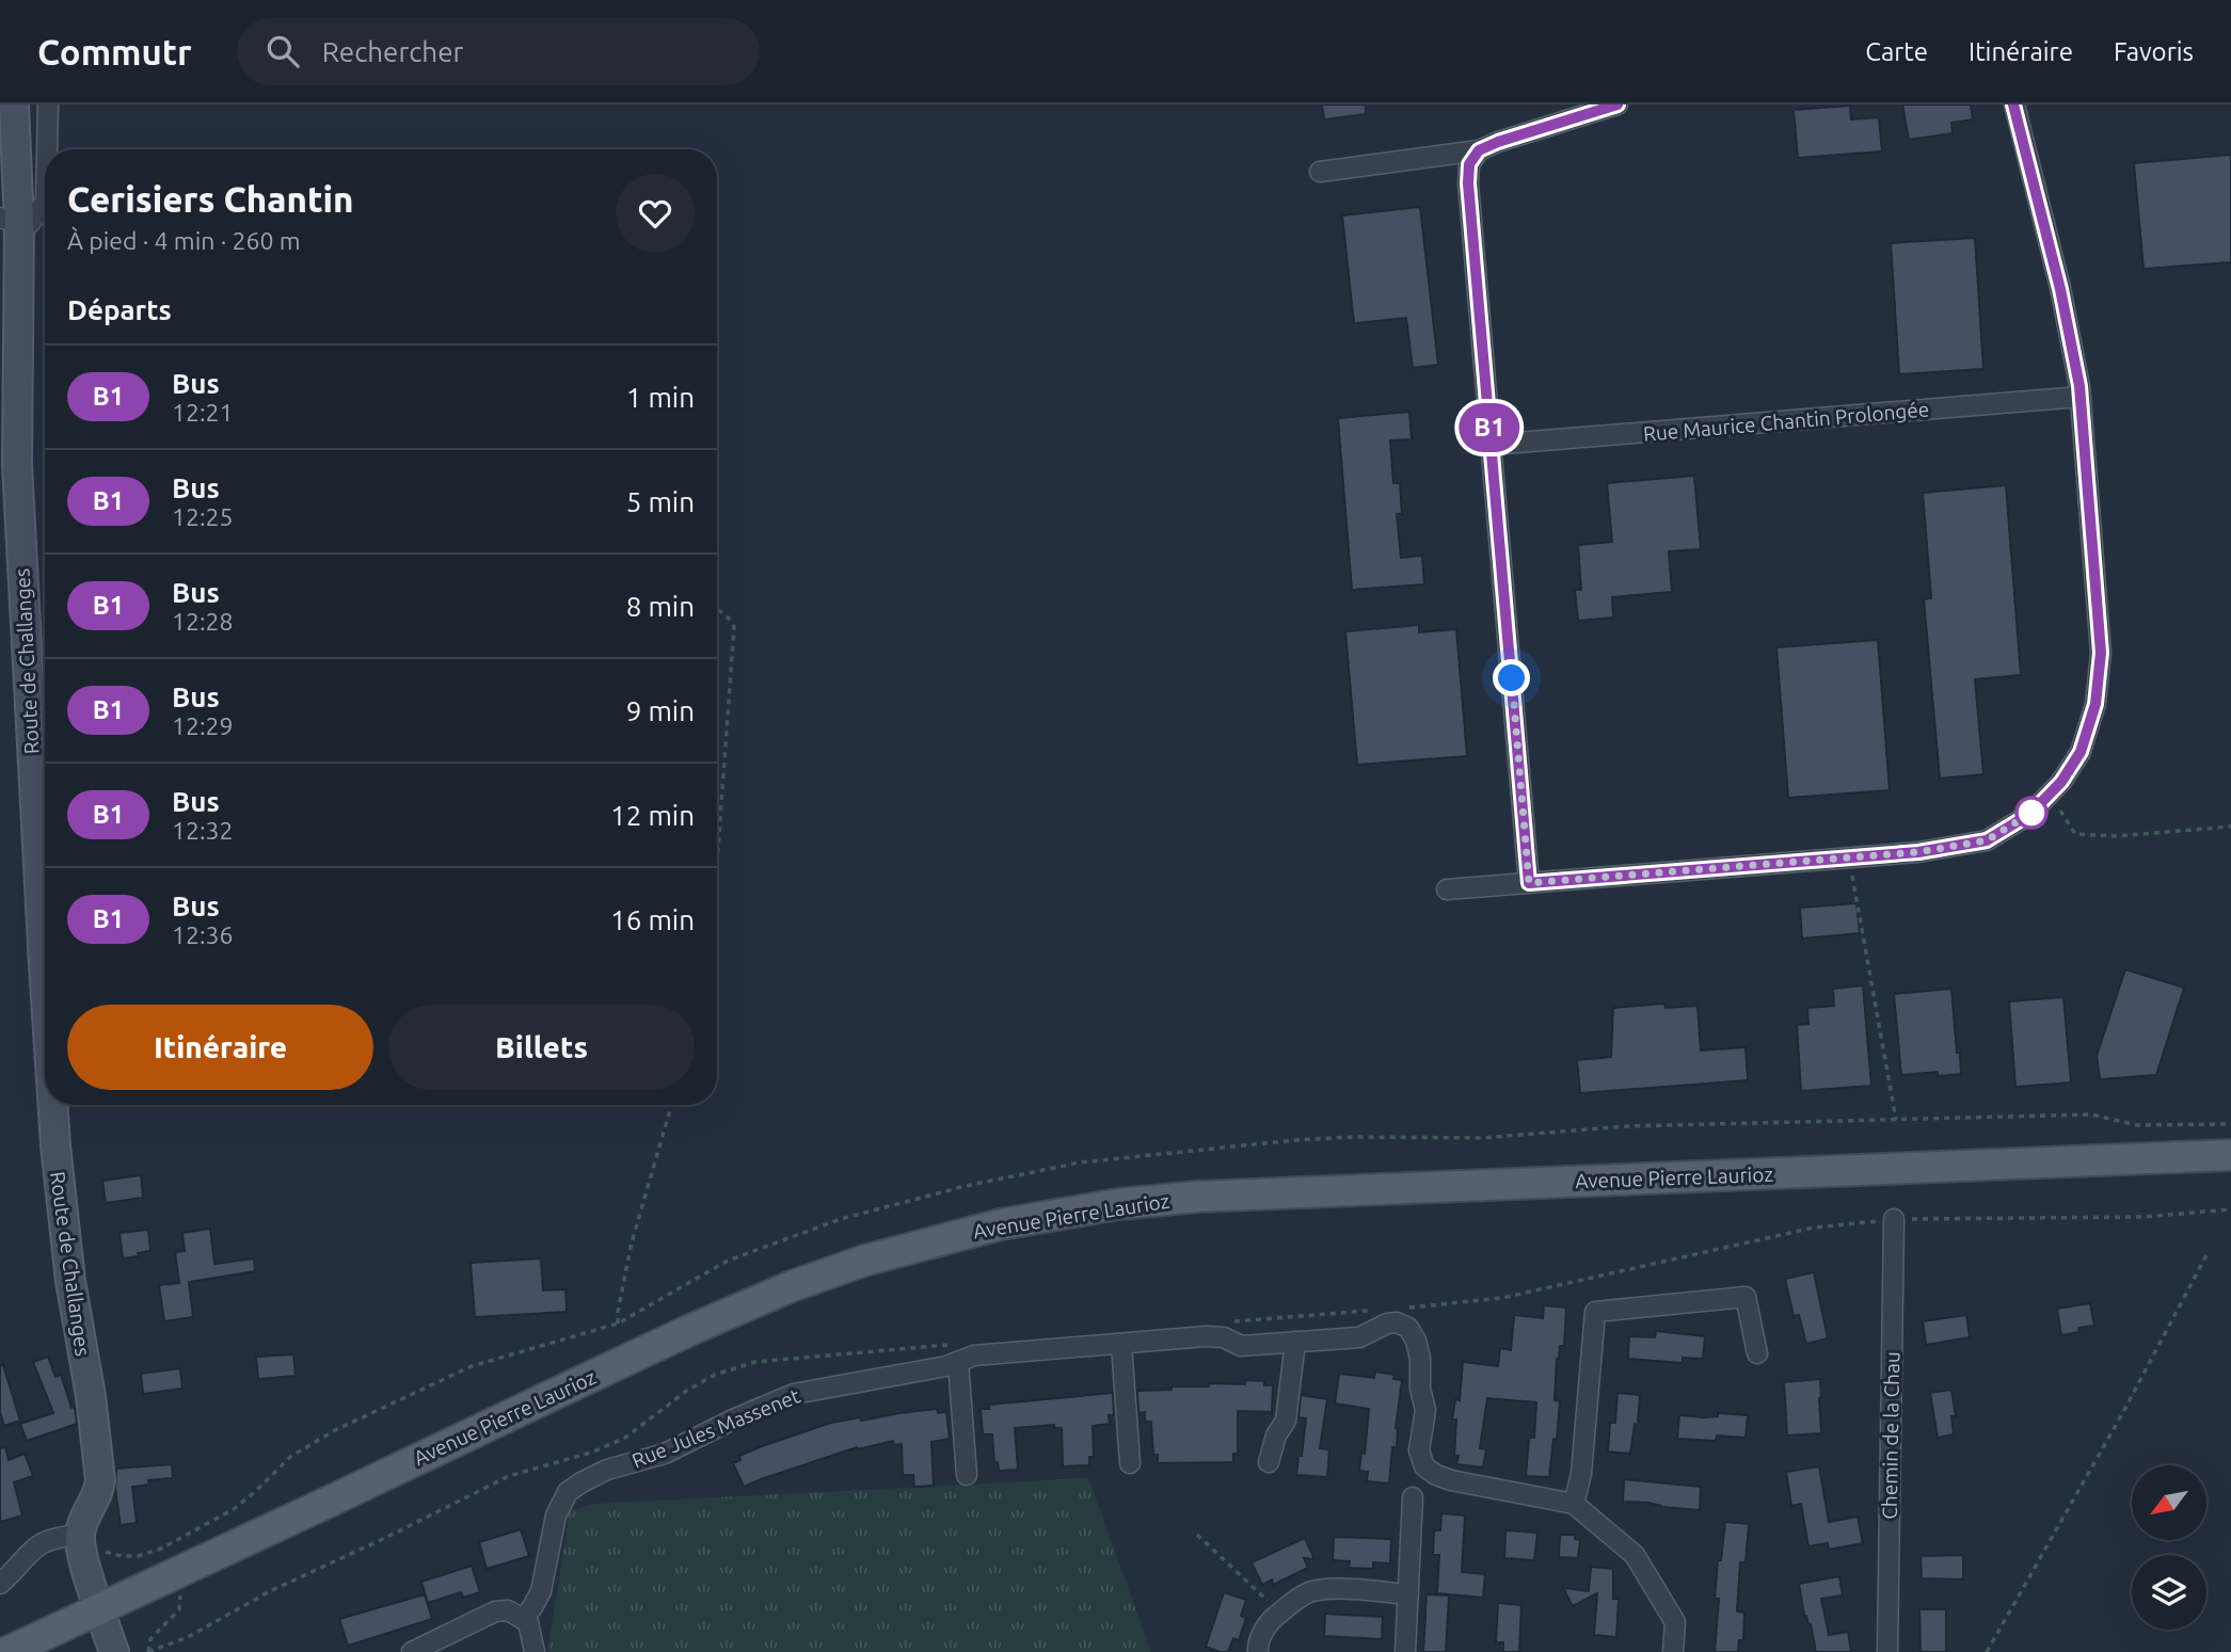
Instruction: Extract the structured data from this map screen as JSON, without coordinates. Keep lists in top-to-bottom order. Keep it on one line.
{"streets":{"main road":["Avenue Pierre Laurioz"],"street":["Rue Maurice Chantin Prolongée","Route de Challanges","Rue Jules Massenet","Chemin de la Chau"]},"lines":["bus line B1"],"north":"bottom left","page":{"header":"Commutr","search":"Rechercher","nav":["Carte","Itinéraire","Favoris"],"on_map":"B1","heading":[["Cerisiers Chantin","À pied · 4 min · 260 m"],"Départs"],"list":[{"mark":"B1","name":"Bus","note":"12:21","value":"1 min"},{"mark":"B1","name":"Bus","note":"12:25","value":"5 min"},{"mark":"B1","name":"Bus","note":"12:28","value":"8 min"},{"mark":"B1","name":"Bus","note":"12:29","value":"9 min"},{"mark":"B1","name":"Bus","note":"12:32","value":"12 min"},{"mark":"B1","name":"Bus","note":"12:36","value":"16 min"}],"buttons":["Itinéraire","Billets"]}}
